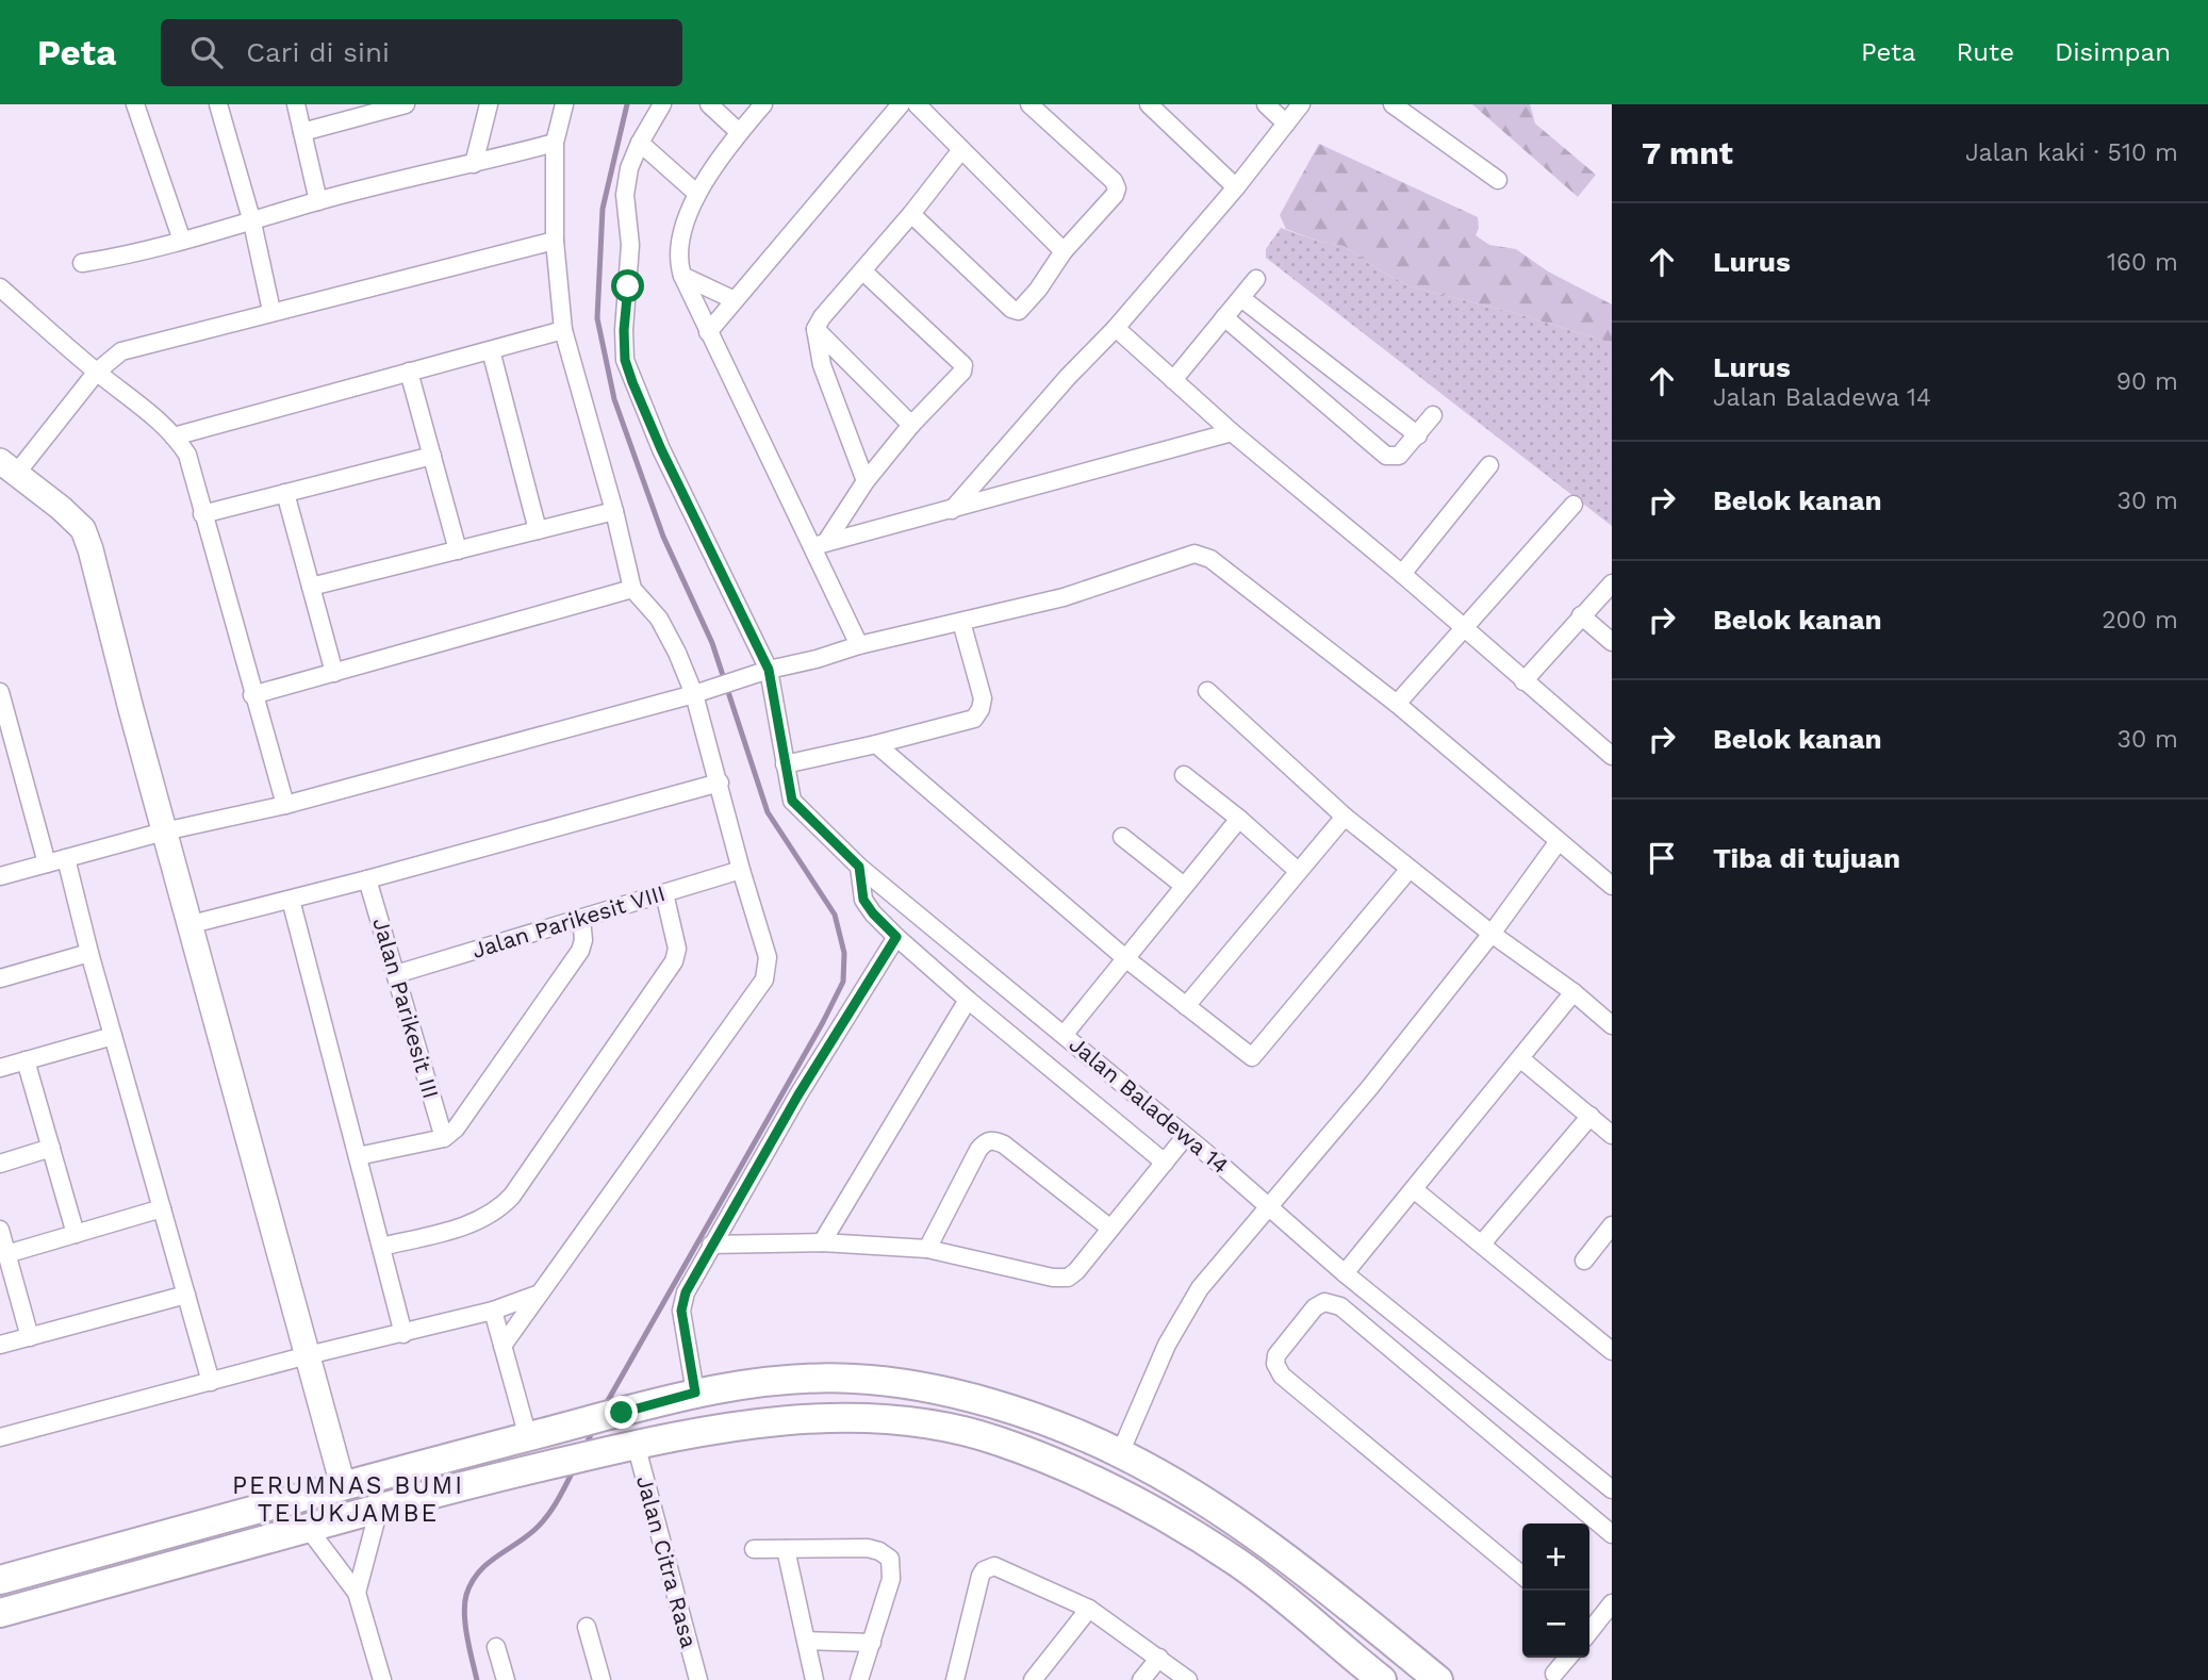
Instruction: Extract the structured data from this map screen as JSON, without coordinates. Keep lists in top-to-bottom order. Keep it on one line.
{"streets":{"street":["Jalan Parikesit VIII","Jalan Parikesit III","Jalan Baladewa 14","Jalan Citra Rasa"]},"crossings":[["Jalan Parikesit VIII","Jalan Parikesit III"]],"districts":["PERUMNAS BUMI TELUKJAMBE"],"page":{"header":"Peta","search":"Cari di sini","nav":["Peta","Rute","Disimpan"],"heading":["7 mnt","Jalan kaki · 510 m"],"list":[["Lurus","160 m"],["Lurus","Jalan Baladewa 14","90 m"],["Belok kanan","30 m"],["Belok kanan","200 m"],["Belok kanan","30 m"],"Tiba di tujuan"],"map_buttons":["+","−"]}}
